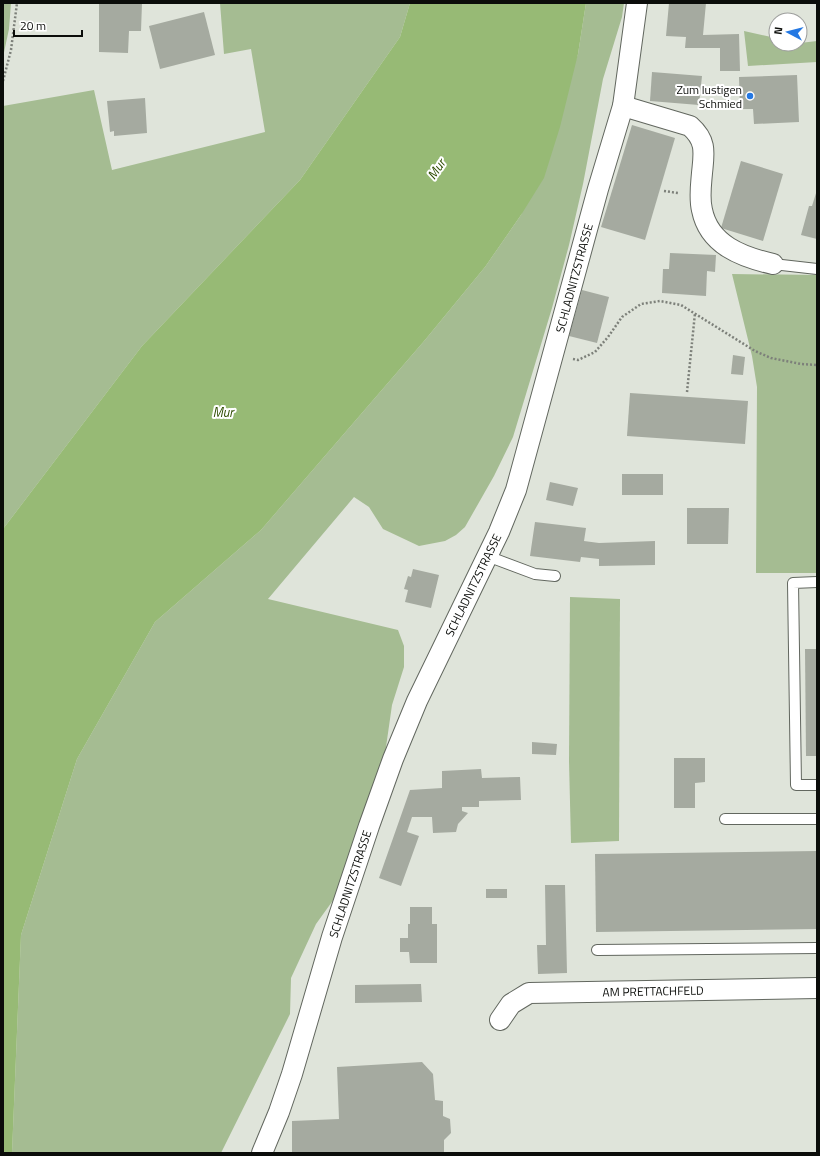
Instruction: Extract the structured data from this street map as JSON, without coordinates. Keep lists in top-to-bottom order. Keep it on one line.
{"streets":{"street":["SCHLADNITZSTRASSE","AM PRETTACHFELD"]},"water":["Mur"],"places":["Zum lustigen Schmied"],"scale_bar":"20 m","north":"left"}
